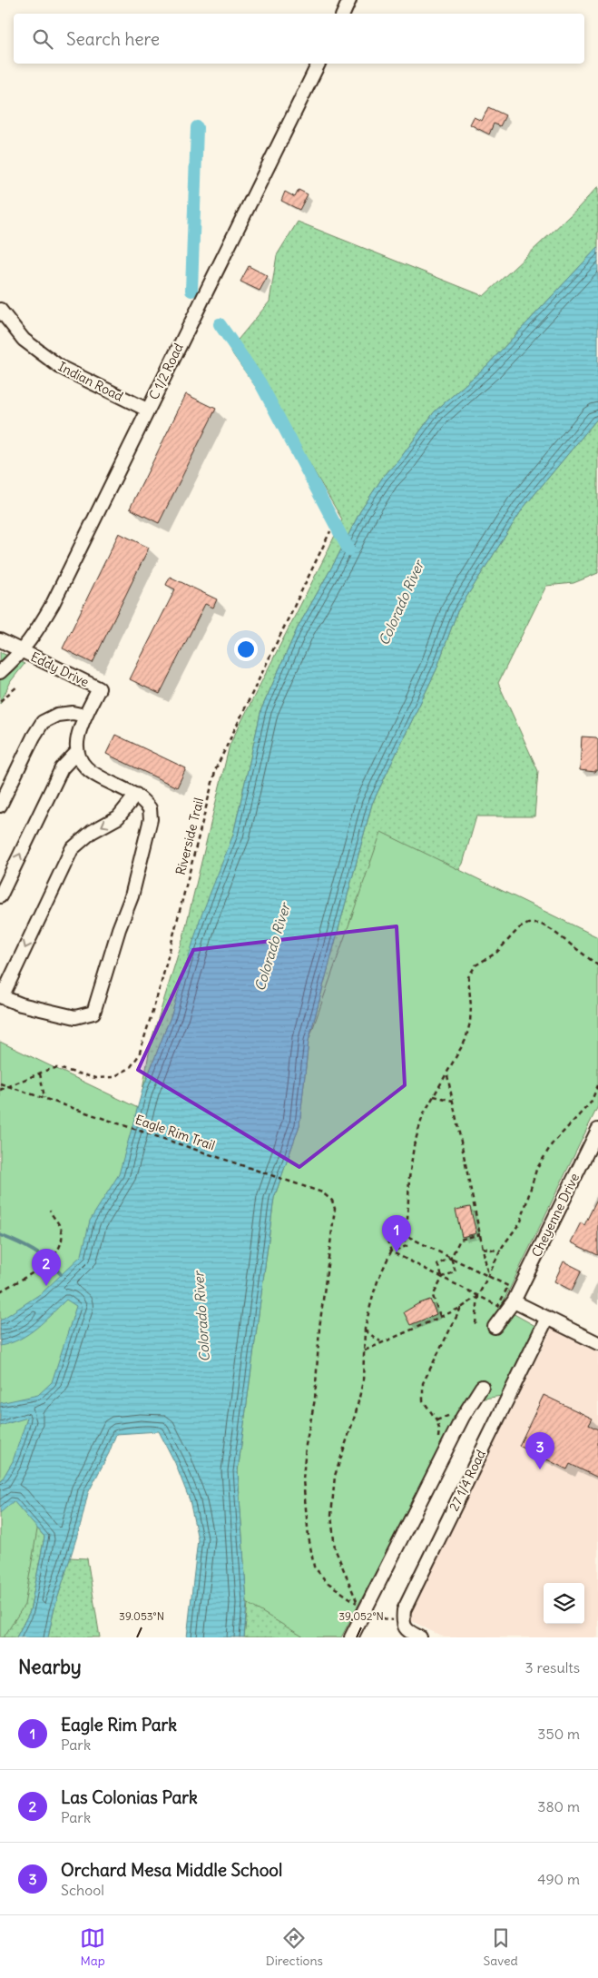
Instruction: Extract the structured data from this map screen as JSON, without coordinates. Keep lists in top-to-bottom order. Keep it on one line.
{"streets":{"street":["C 1/2 Road","Indian Road","Eddy Drive","Cheyenne Drive","27 1/4 Road"],"path":["Riverside Trail","Eagle Rim Trail"]},"crossings":[["C 1/2 Road","Indian Road"],["C 1/2 Road","Eddy Drive"],["Riverside Trail","Eagle Rim Trail"]],"water":["Colorado River"],"page":{"search":"Search here","pins":["1","2","3"],"heading":["Nearby","3 results"],"list":[{"mark":"1","name":"Eagle Rim Park","note":"Park","value":"350 m"},{"mark":"2","name":"Las Colonias Park","note":"Park","value":"380 m"},{"mark":"3","name":"Orchard Mesa Middle School","note":"School","value":"490 m"}],"nav":["Map","Directions","Saved"]},"coordinates":["39.053°N","39.052°N"]}
